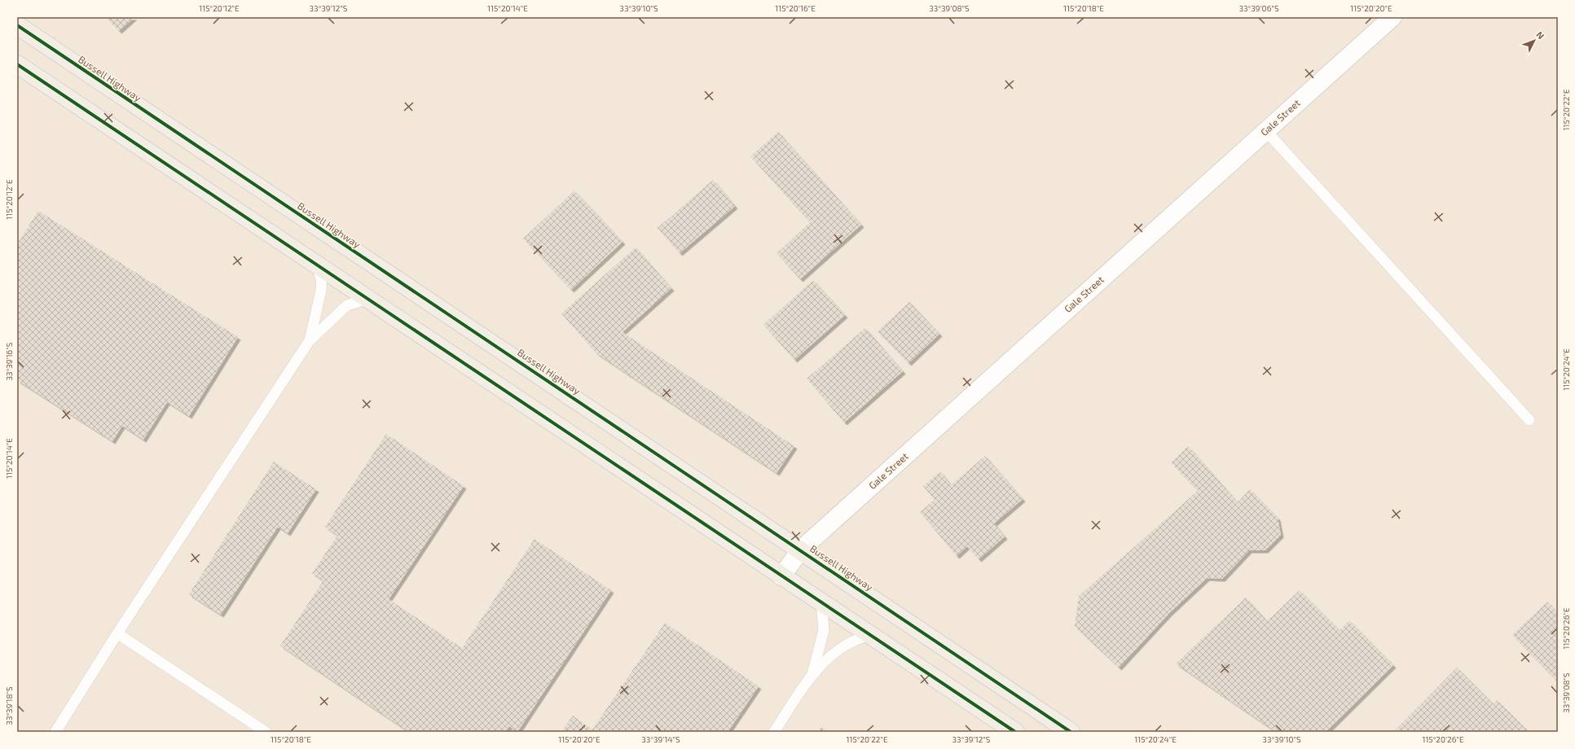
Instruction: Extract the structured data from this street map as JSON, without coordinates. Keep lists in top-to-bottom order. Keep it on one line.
{"streets":{"main road":["Bussell Highway"],"street":["Gale Street"]},"crossings":[["Bussell Highway","Gale Street"]],"north":"top right","coordinates":["115°20'12\"E","33°39'12\"S","115°20'14\"E","33°39'10\"S","115°20'16\"E","33°39'08\"S","115°20'18\"E","33°39'06\"S","115°20'20\"E","115°20'22\"E","33°39'16\"S","115°20'24\"E","115°20'26\"E","33°39'18\"S","33°39'14\"S"]}
